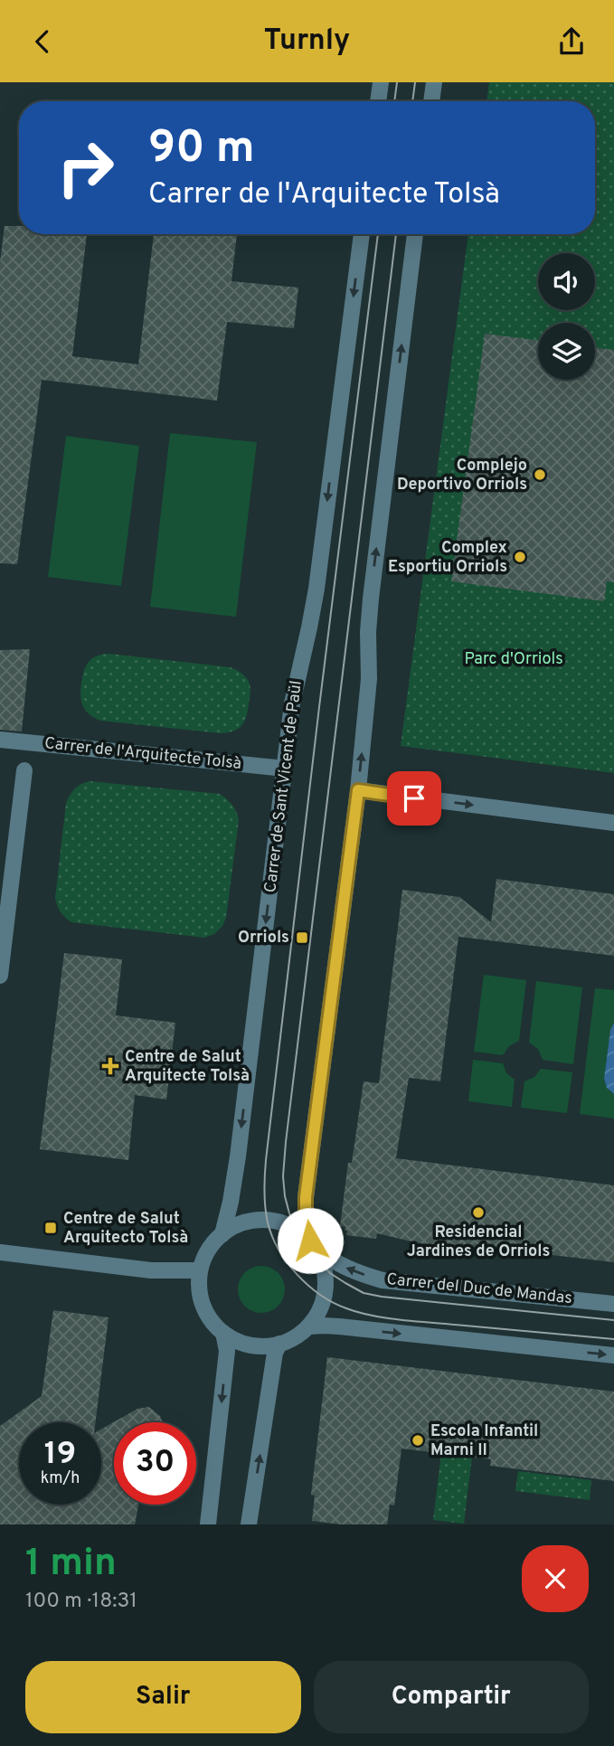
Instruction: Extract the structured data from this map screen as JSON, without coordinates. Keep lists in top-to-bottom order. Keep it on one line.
{"streets":{"street":["Carrer de l'Arquitecte Tolsà","Carrer de Sant Vicent de Paül","Carrer del Duc de Mandas"]},"crossings":[["Carrer de l'Arquitecte Tolsà","Carrer de Sant Vicent de Paül"],["Carrer de Sant Vicent de Paül","Carrer del Duc de Mandas"]],"parks":["Parc d'Orriols"],"places":{"other":["Complejo Deportivo Orriols","Complex Esportiu Orriols","Residencial Jardines de Orriols","Escola Infantil Marni II"],"transit":["Orriols","Centre de Salut Arquitecto Tolsà"],"health":["Centre de Salut Arquitecte Tolsà"]},"page":{"header":"Turnly","turn":["90 m","Carrer de l'Arquitecte Tolsà"],"speed":"19 km/h","limit":"30","heading":["1 min","100 m · 18:31"],"buttons":["Salir","Compartir"]}}
